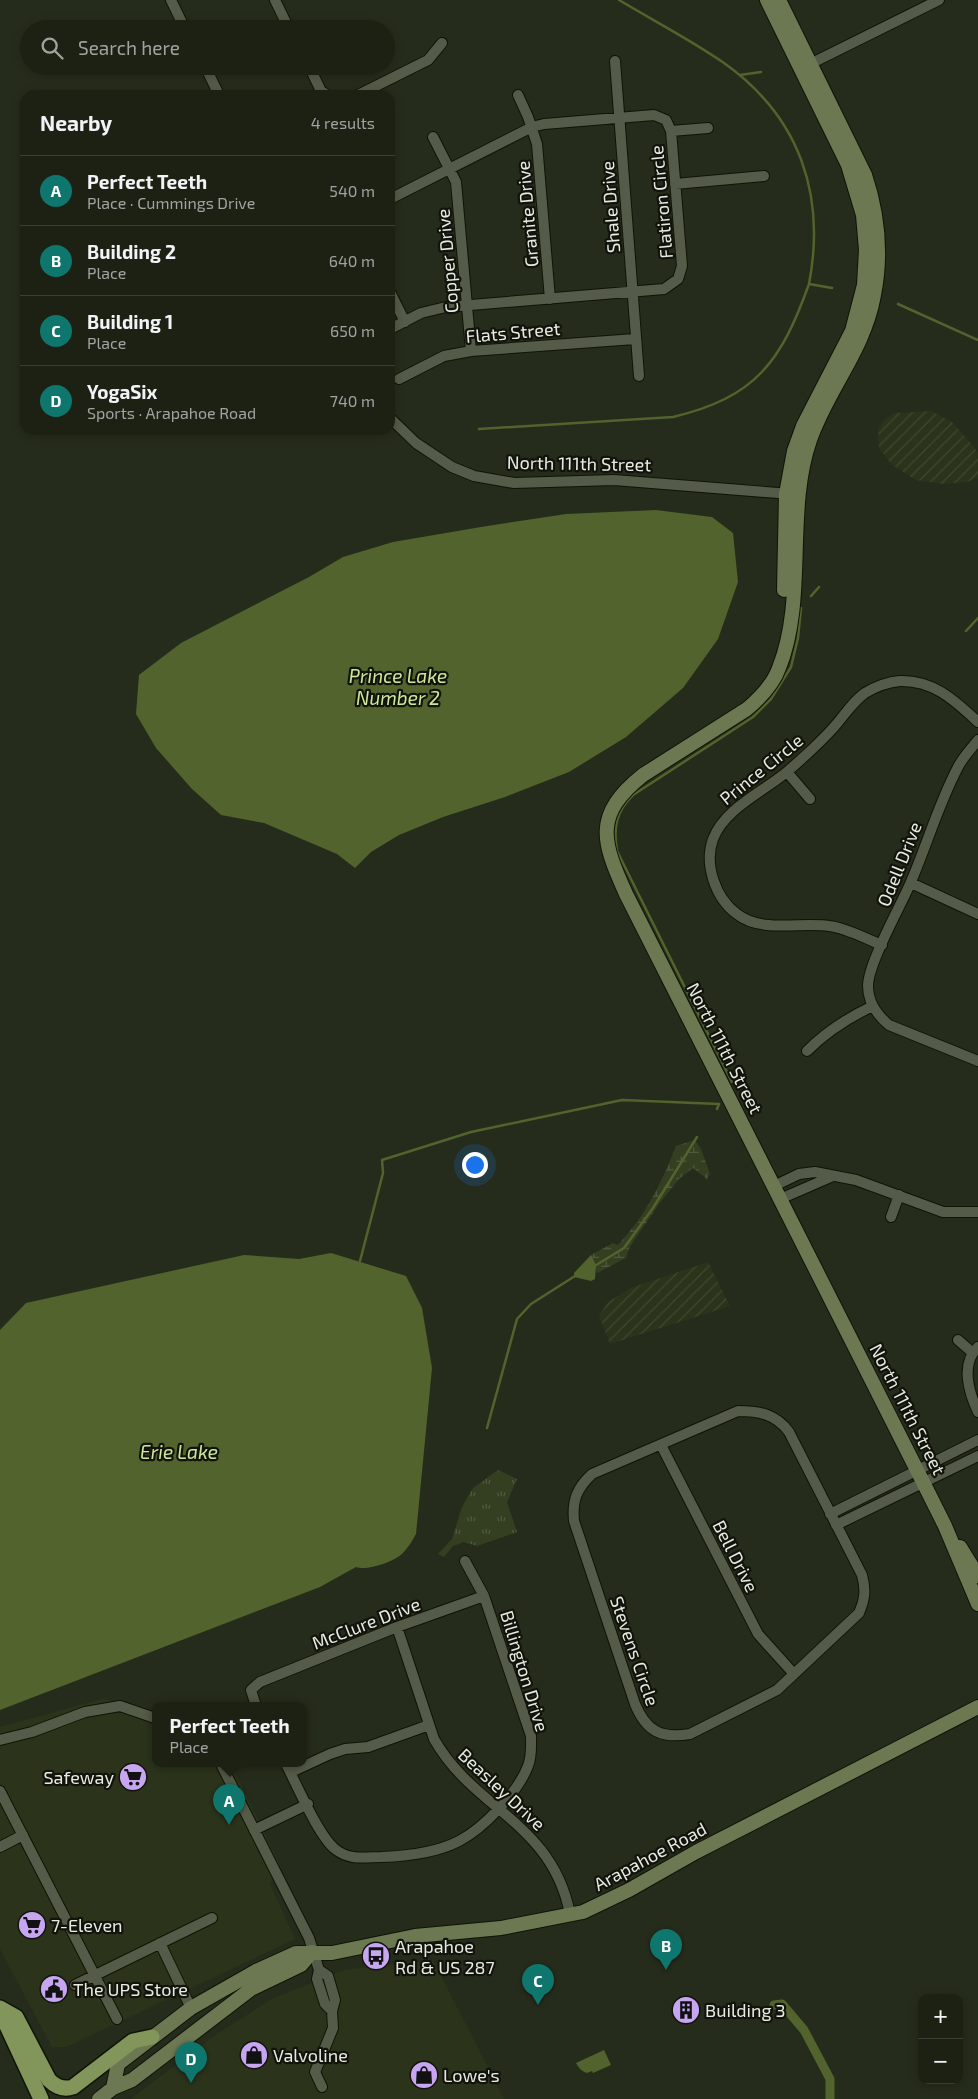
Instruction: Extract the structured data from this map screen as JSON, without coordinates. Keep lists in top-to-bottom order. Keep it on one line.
{"streets":{"street":["Flatiron Circle","Shale Drive","Granite Drive","Copper Drive","Flats Street","North 111th Street","Prince Circle","Odell Drive","Bell Drive","McClure Drive","Stevens Circle","Billington Drive","Beasley Drive","Arapahoe Road"]},"crossings":[["Flatiron Circle","Shale Drive"],["Flatiron Circle","Granite Drive"],["Flatiron Circle","Copper Drive"],["Shale Drive","Flats Street"],["Copper Drive","Flats Street"],["Prince Circle","Odell Drive"],["Bell Drive","Stevens Circle"],["McClure Drive","Billington Drive"],["McClure Drive","Beasley Drive"],["Billington Drive","Beasley Drive"],["Beasley Drive","Arapahoe Road"]],"water":["Prince Lake Number 2","Erie Lake"],"places":{"supermarket":["Safeway","7-Eleven"],"bus stop":["Arapahoe Rd & US 287"],"public building":["The UPS Store"],"building":["Building 3"],"shop":["Valvoline","Lowe's"]},"page":{"search":"Search here","heading":["Nearby","4 results"],"list":[{"mark":"A","name":"Perfect Teeth","note":"Place · Cummings Drive","value":"540 m"},{"mark":"B","name":"Building 2","note":"Place","value":"640 m"},{"mark":"C","name":"Building 1","note":"Place","value":"650 m"},{"mark":"D","name":"YogaSix","note":"Sports · Arapahoe Road","value":"740 m"}],"popup":["Perfect Teeth","Place"],"pins":["A","B","C","D"],"map_buttons":["+","−"]}}
